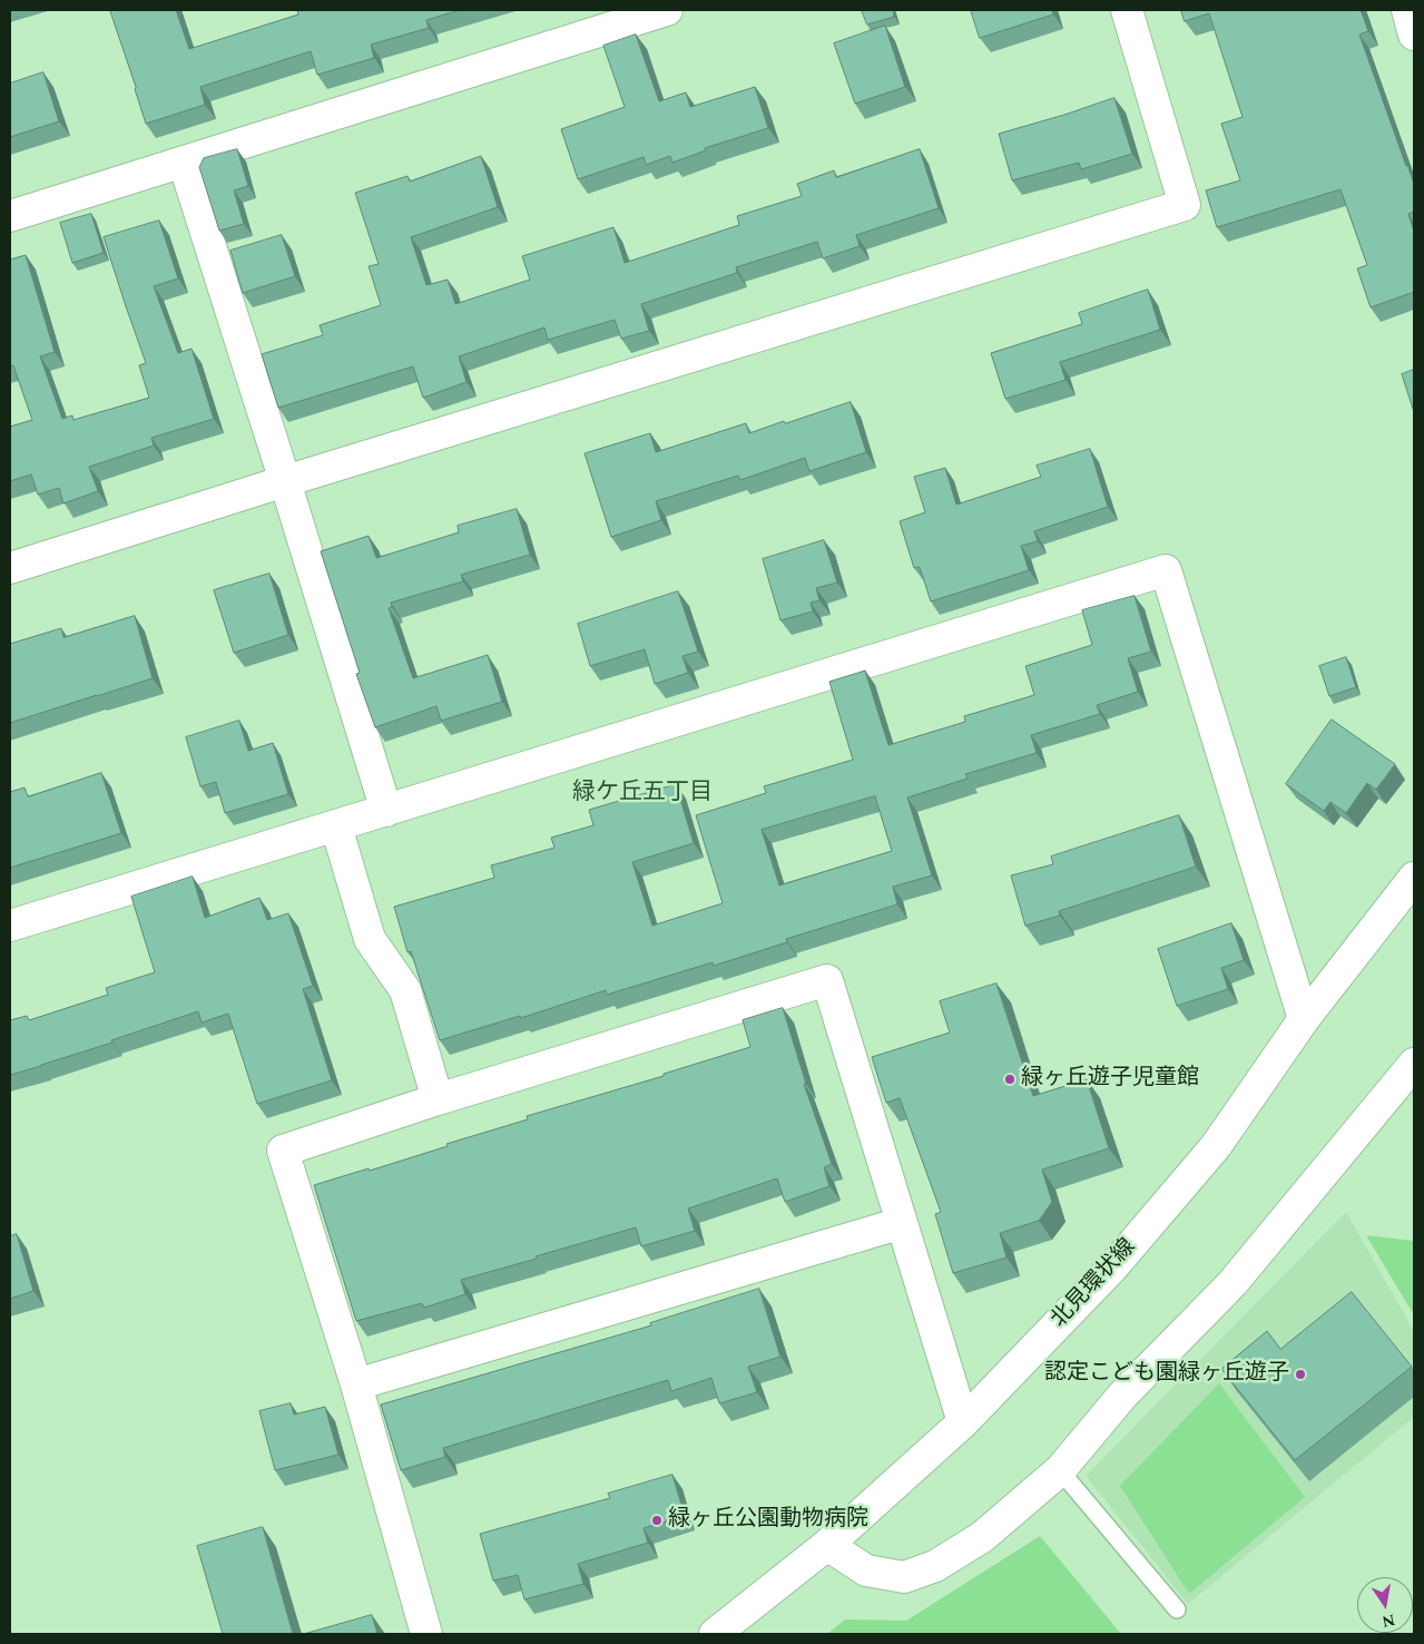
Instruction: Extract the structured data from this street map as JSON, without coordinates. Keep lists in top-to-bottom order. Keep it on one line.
{"streets":{"street":["北見環状線"]},"districts":["緑ケ丘五丁目"],"places":["緑ヶ丘遊子児童館","認定こども園緑ヶ丘遊子","緑ヶ丘公園動物病院"],"north":"bottom"}
